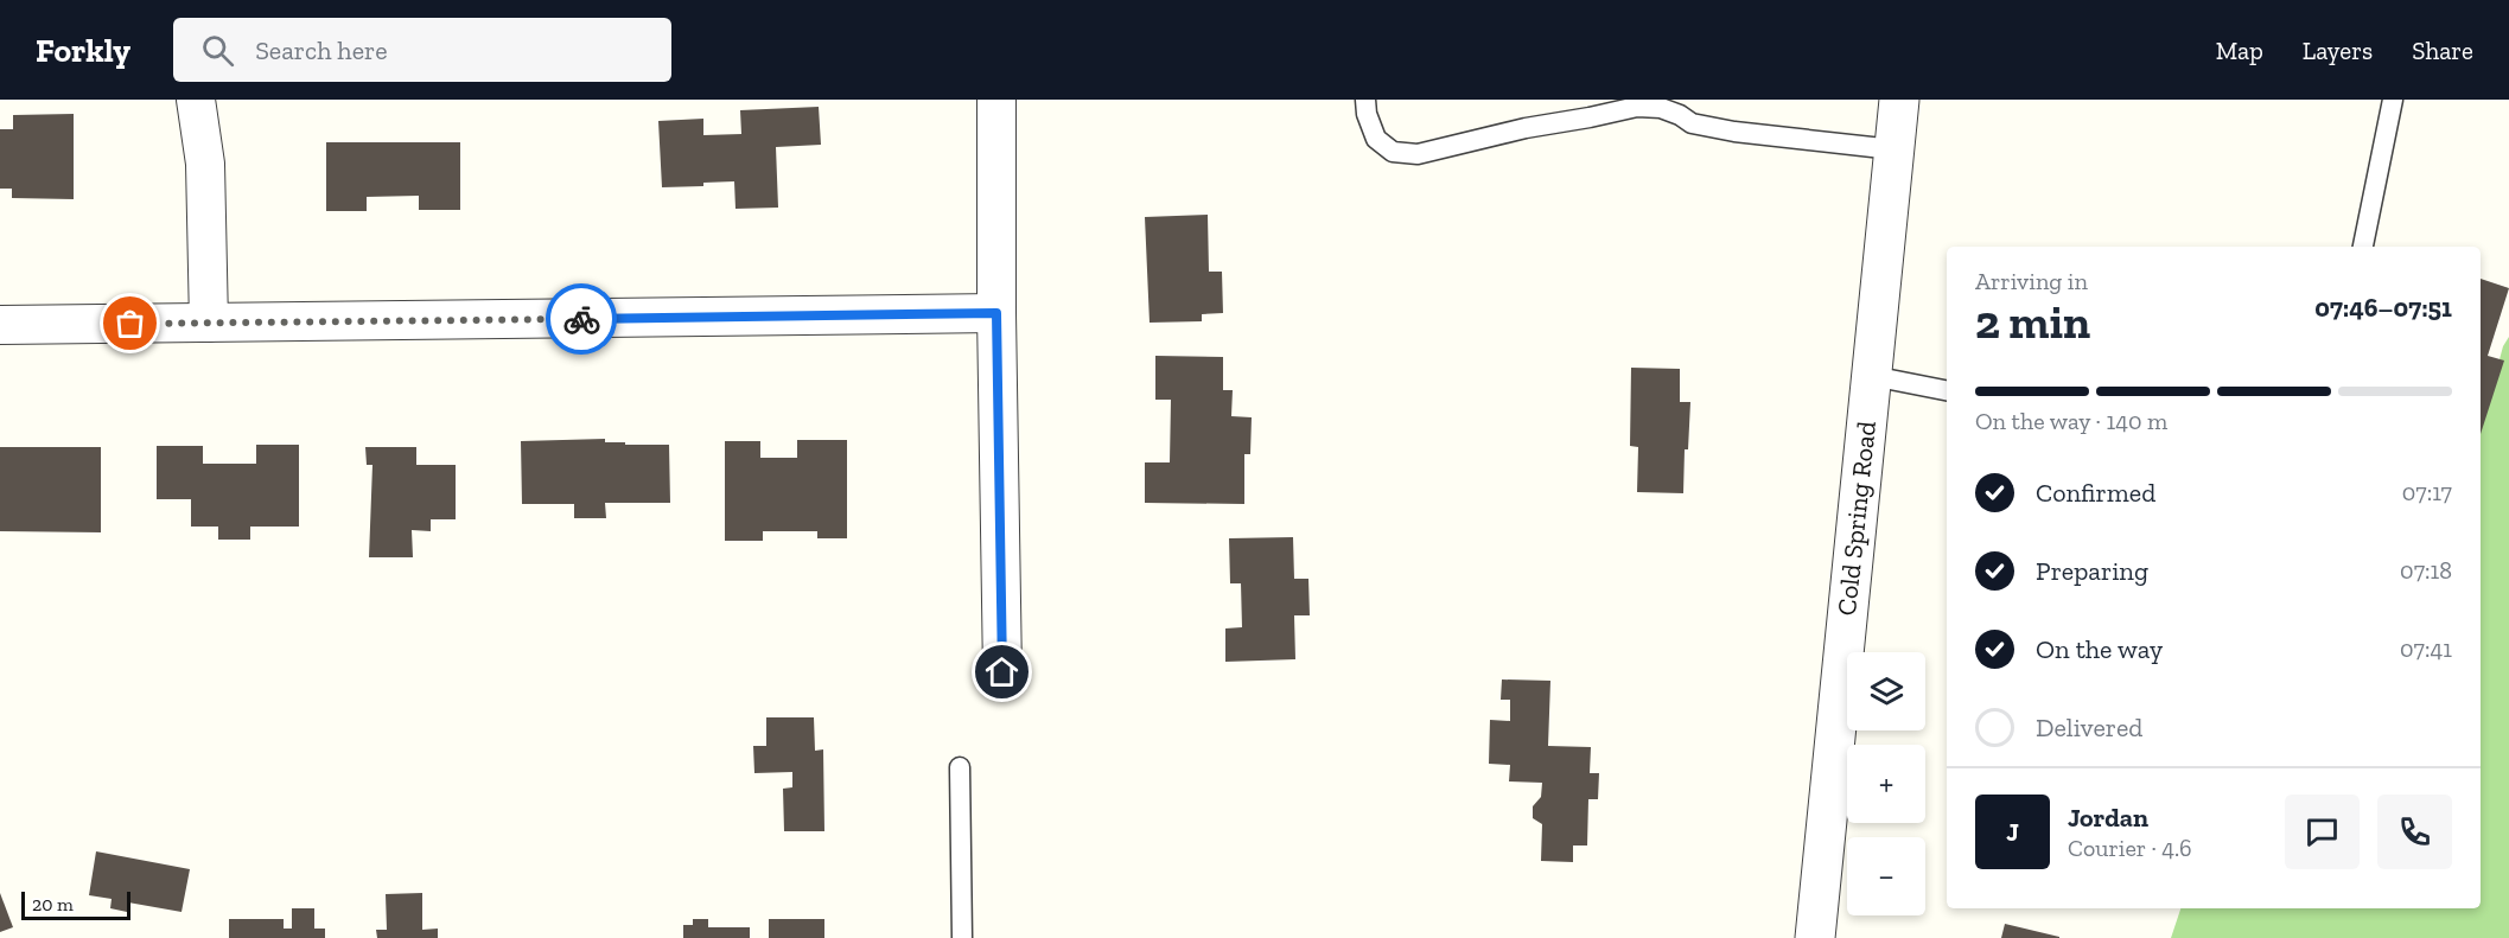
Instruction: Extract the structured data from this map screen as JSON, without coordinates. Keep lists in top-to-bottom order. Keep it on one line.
{"streets":{"street":["Cold Spring Road"]},"scale_bar":"20 m","page":{"header":"Forkly","search":"Search here","nav":["Map","Layers","Share"],"heading":["2 min","Arriving in","07:46–07:51"],"panel":["Jordan","Courier · 4.6"],"bar":"On the way · 140 m","list":[["Confirmed","07:17"],["Preparing","07:18"],["On the way","07:41"],"Delivered"],"map_buttons":["+","−"],"round":"J","scale":"20 m"}}
